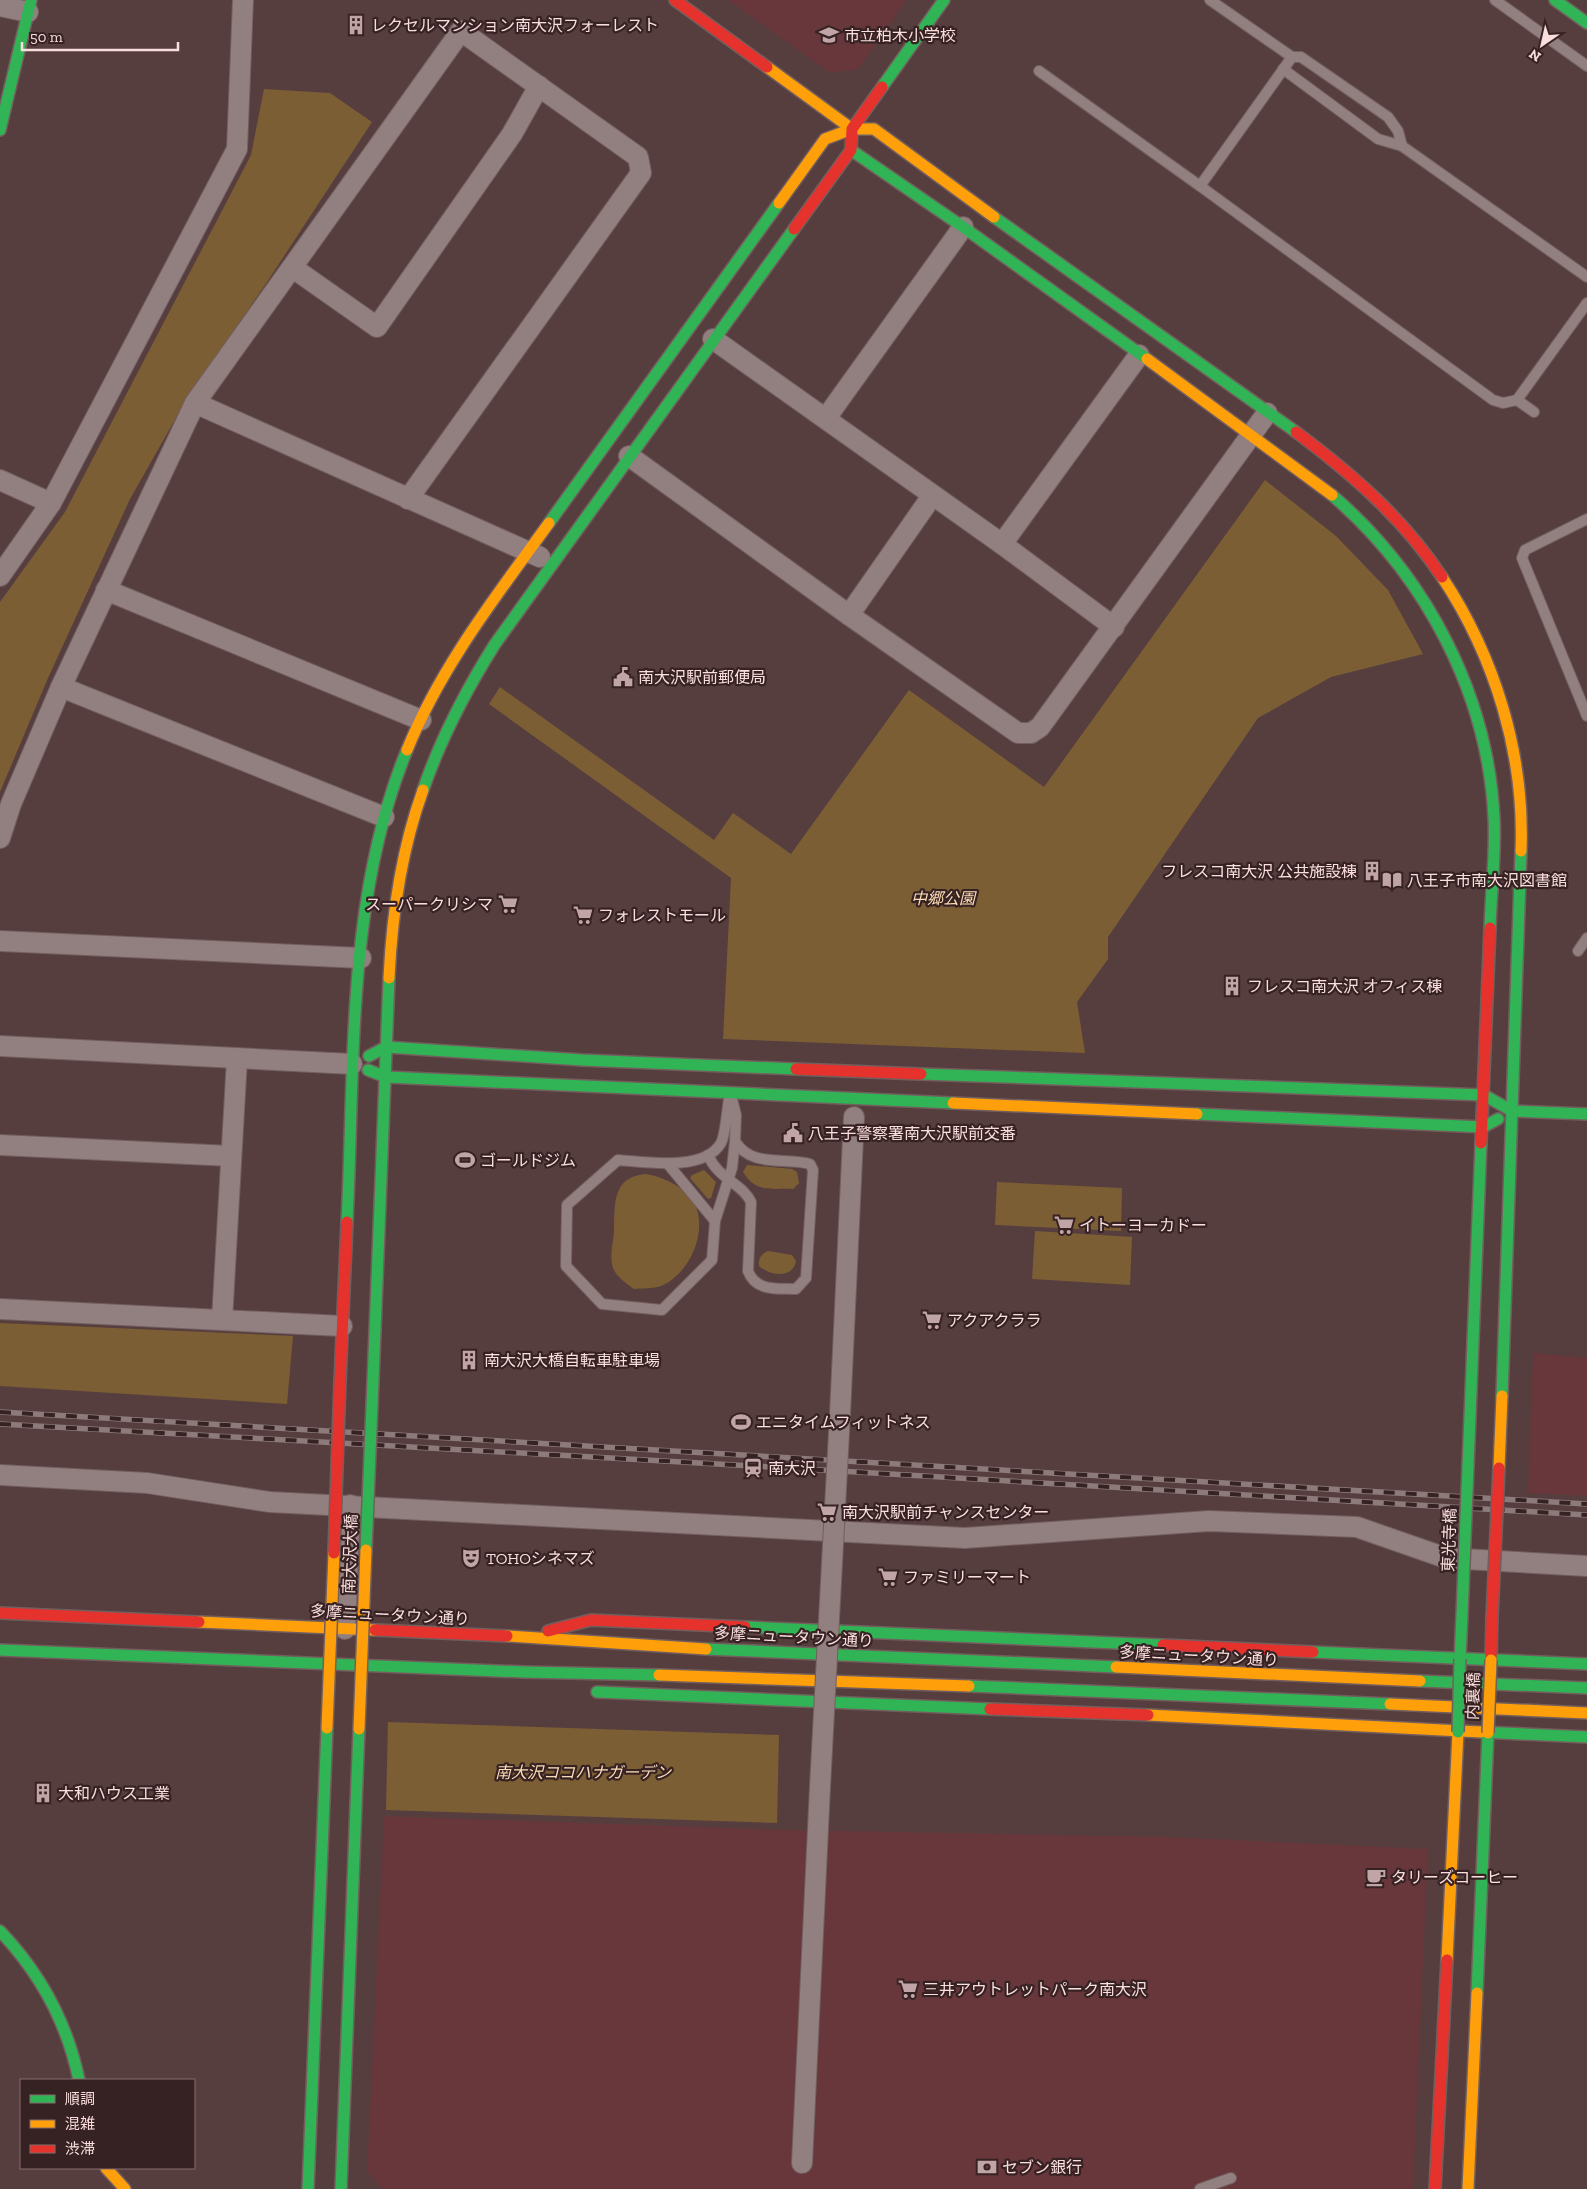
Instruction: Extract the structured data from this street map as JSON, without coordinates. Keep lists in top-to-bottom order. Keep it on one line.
{"streets":{"street":["東光寺橋","南大沢大橋","多摩ニュータウン通り","内裏橋"]},"crossings":[["東光寺橋","南大沢大橋"],["東光寺橋","内裏橋"]],"parks":["中郷公園","南大沢ココハナガーデン"],"places":{"building":["レクセルマンション南大沢フォーレスト","フレスコ南大沢 公共施設棟","フレスコ南大沢 オフィス棟","南大沢大橋自転車駐車場","大和ハウス工業"],"school or university":["市立柏木小学校"],"public building":["南大沢駅前郵便局","八王子警察署南大沢駅前交番"],"library":["八王子市南大沢図書館"],"supermarket":["スーパークリシマ","フォレストモール","イトーヨーカドー","アクアクララ","南大沢駅前チャンスセンター","ファミリーマート","三井アウトレットパーク南大沢"],"sports":["ゴールドジム","エニタイムフィットネス"],"station":["南大沢"],"theatre":["TOHOシネマズ"],"cafe":["タリーズコーヒー"],"bank":["セブン銀行"]},"legend":["順調","混雑","渋滞"],"scale_bar":"50 m","north":"bottom left"}
